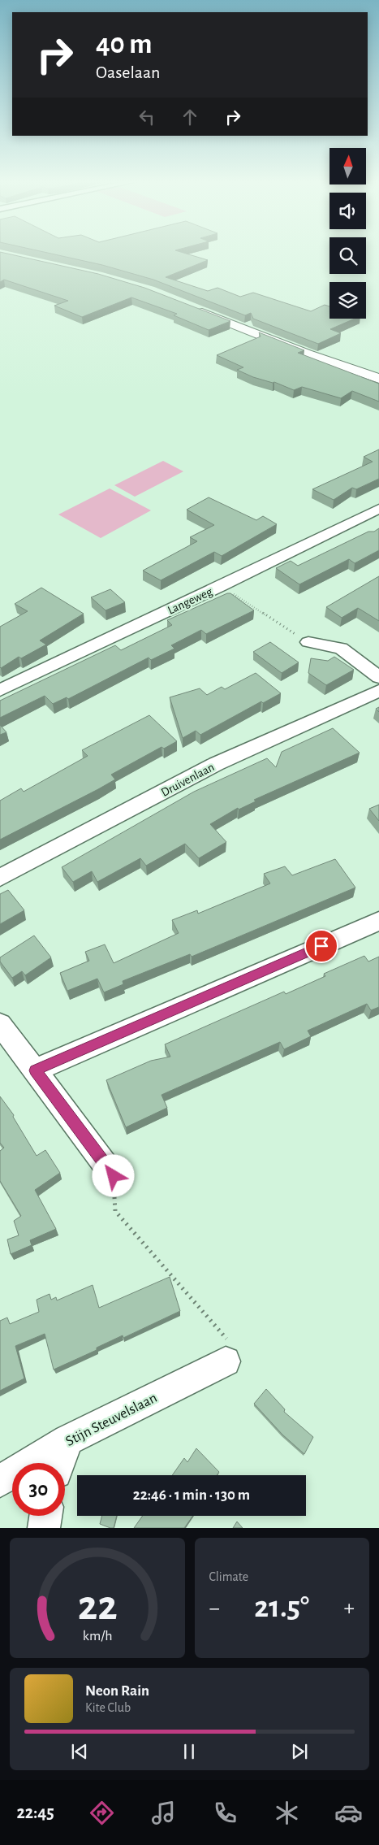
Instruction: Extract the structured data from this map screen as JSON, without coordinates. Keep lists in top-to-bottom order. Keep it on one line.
{"streets":{"street":["Langeweg","Druivenlaan","Stijn Steuvelslaan"]},"north":"top","page":{"turn":["40 m","Oaselaan"],"limit":"30","trip":"22:46 · 1 min · 130 m","tile":"Climate","heat":["−","21.5°","+"],"song":["Neon Rain","Kite Club"],"tabs":"22:45","gauge":["22","km/h"]}}
